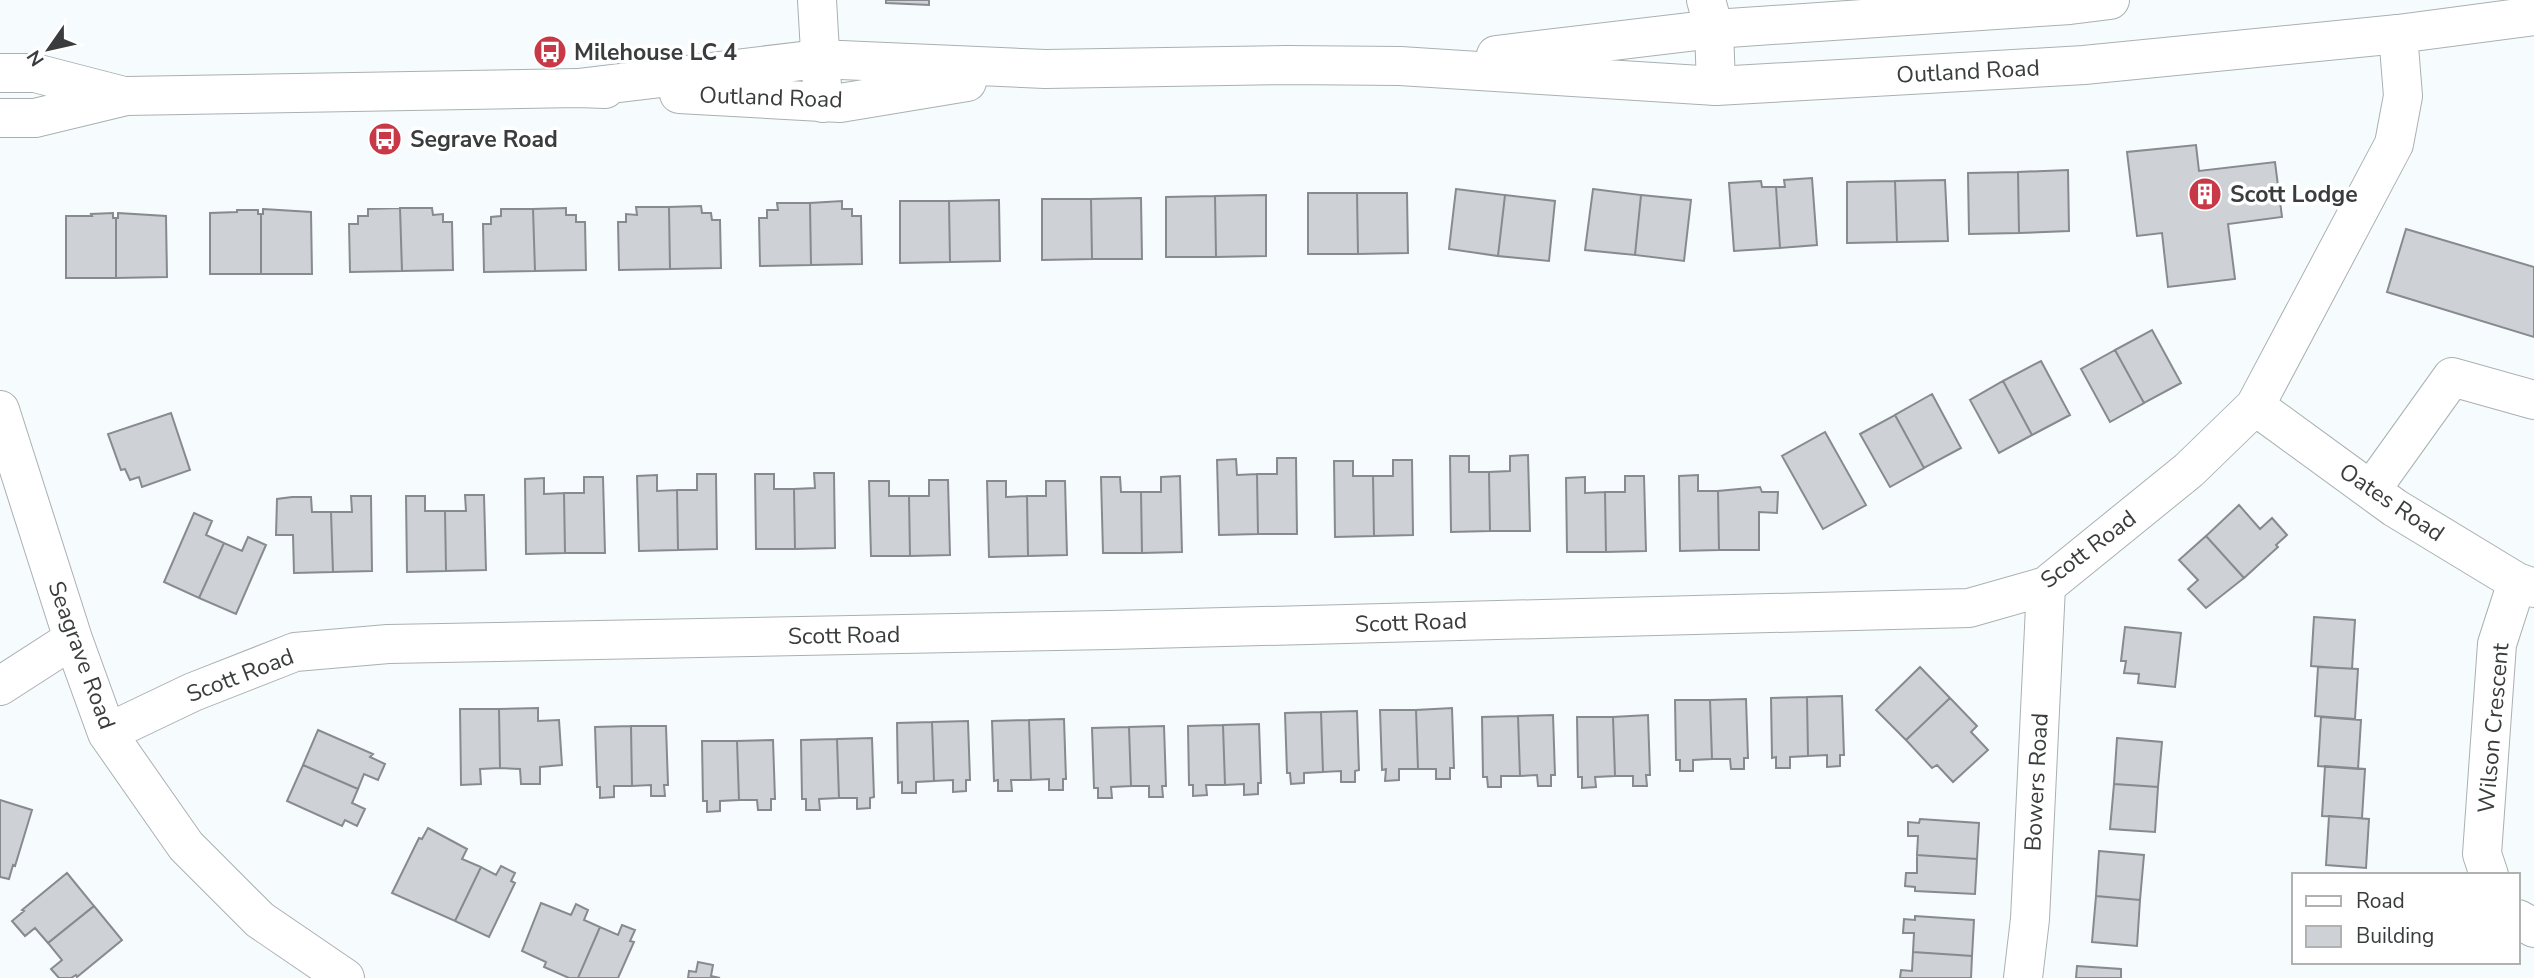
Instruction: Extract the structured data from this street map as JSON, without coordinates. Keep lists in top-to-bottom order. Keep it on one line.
{"streets":{"street":["Outland Road","Oates Road","Scott Road","Seagrave Road","Wilson Crescent","Bowers Road"]},"crossings":[["Outland Road","Scott Road"],["Oates Road","Scott Road"],["Oates Road","Wilson Crescent"],["Scott Road","Seagrave Road"],["Scott Road","Bowers Road"]],"places":{"bus stop":["Milehouse LC 4","Segrave Road"],"building":["Scott Lodge"]},"legend":["Road","Building"],"north":"bottom left"}
